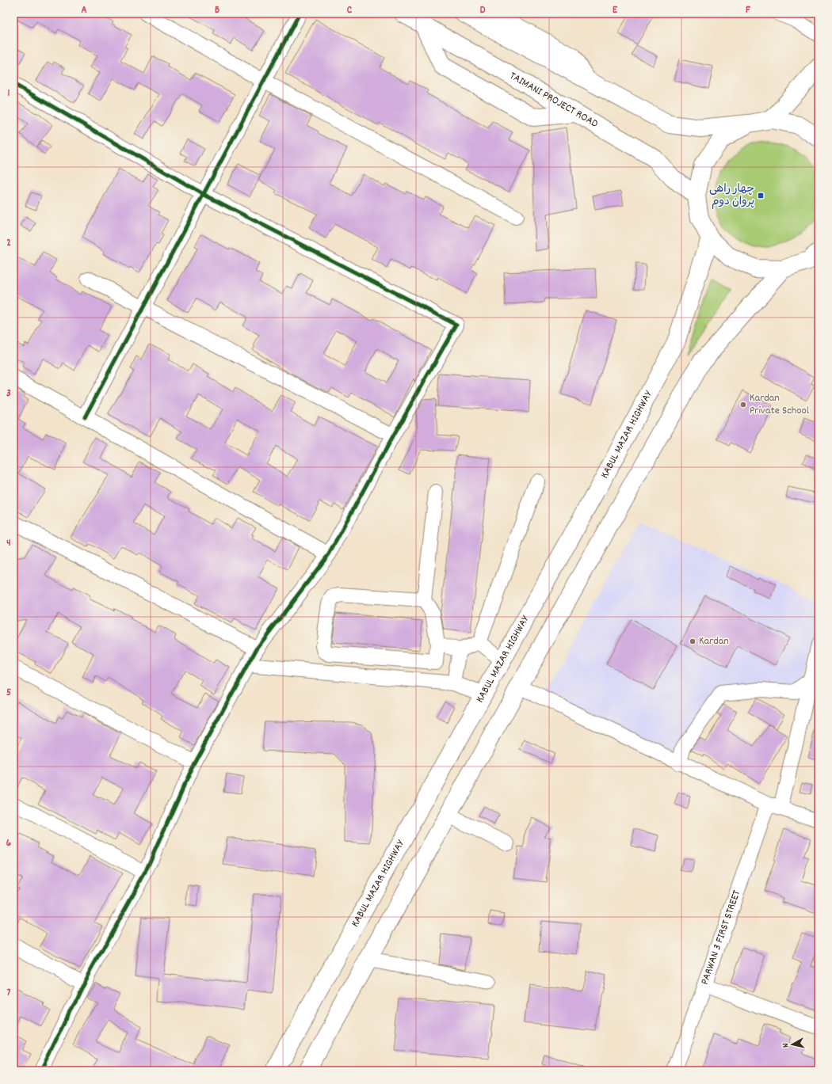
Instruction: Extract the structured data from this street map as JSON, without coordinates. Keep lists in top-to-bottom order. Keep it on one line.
{"streets":{"main road":["TAIMANI PROJECT ROAD","KABUL MAZAR HIGHWAY"],"street":["PARWAN 3 FIRST STREET"]},"places":{"transit":["چهار راهی پروان دوم"],"other":["Kardan Private School","Kardan"]},"north":"left","grid":{"columns":["A","B","C","D","E","F"],"rows":["1","2","3","4","5","6","7"]}}
